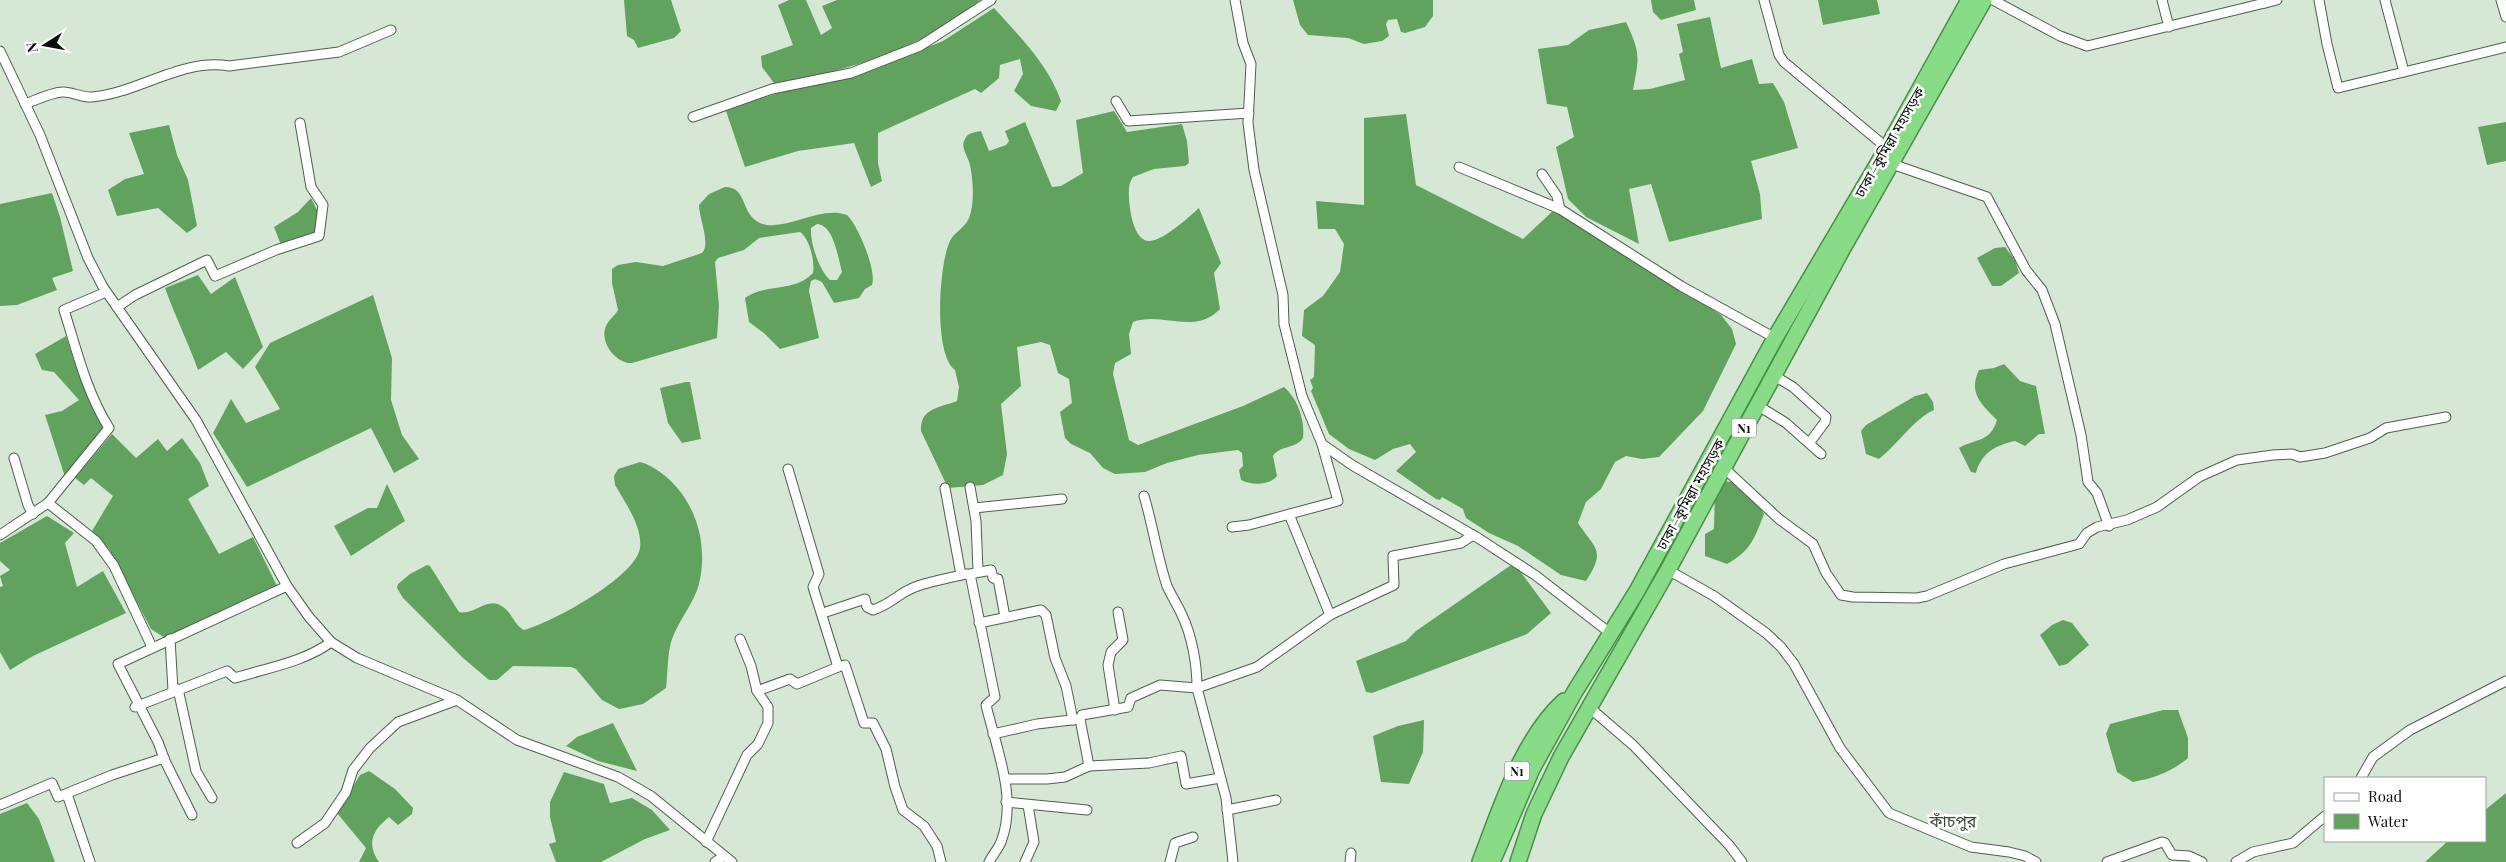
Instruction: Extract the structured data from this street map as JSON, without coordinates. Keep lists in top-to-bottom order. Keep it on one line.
{"streets":{"highway":["ঢাকা–কুমিল্লা মহাসড়ক","N1"]},"crossings":[["ঢাকা–কুমিল্লা মহাসড়ক","N1"]],"districts":["কাঁচপুর"],"legend":["Road","Water"],"north":"left"}
